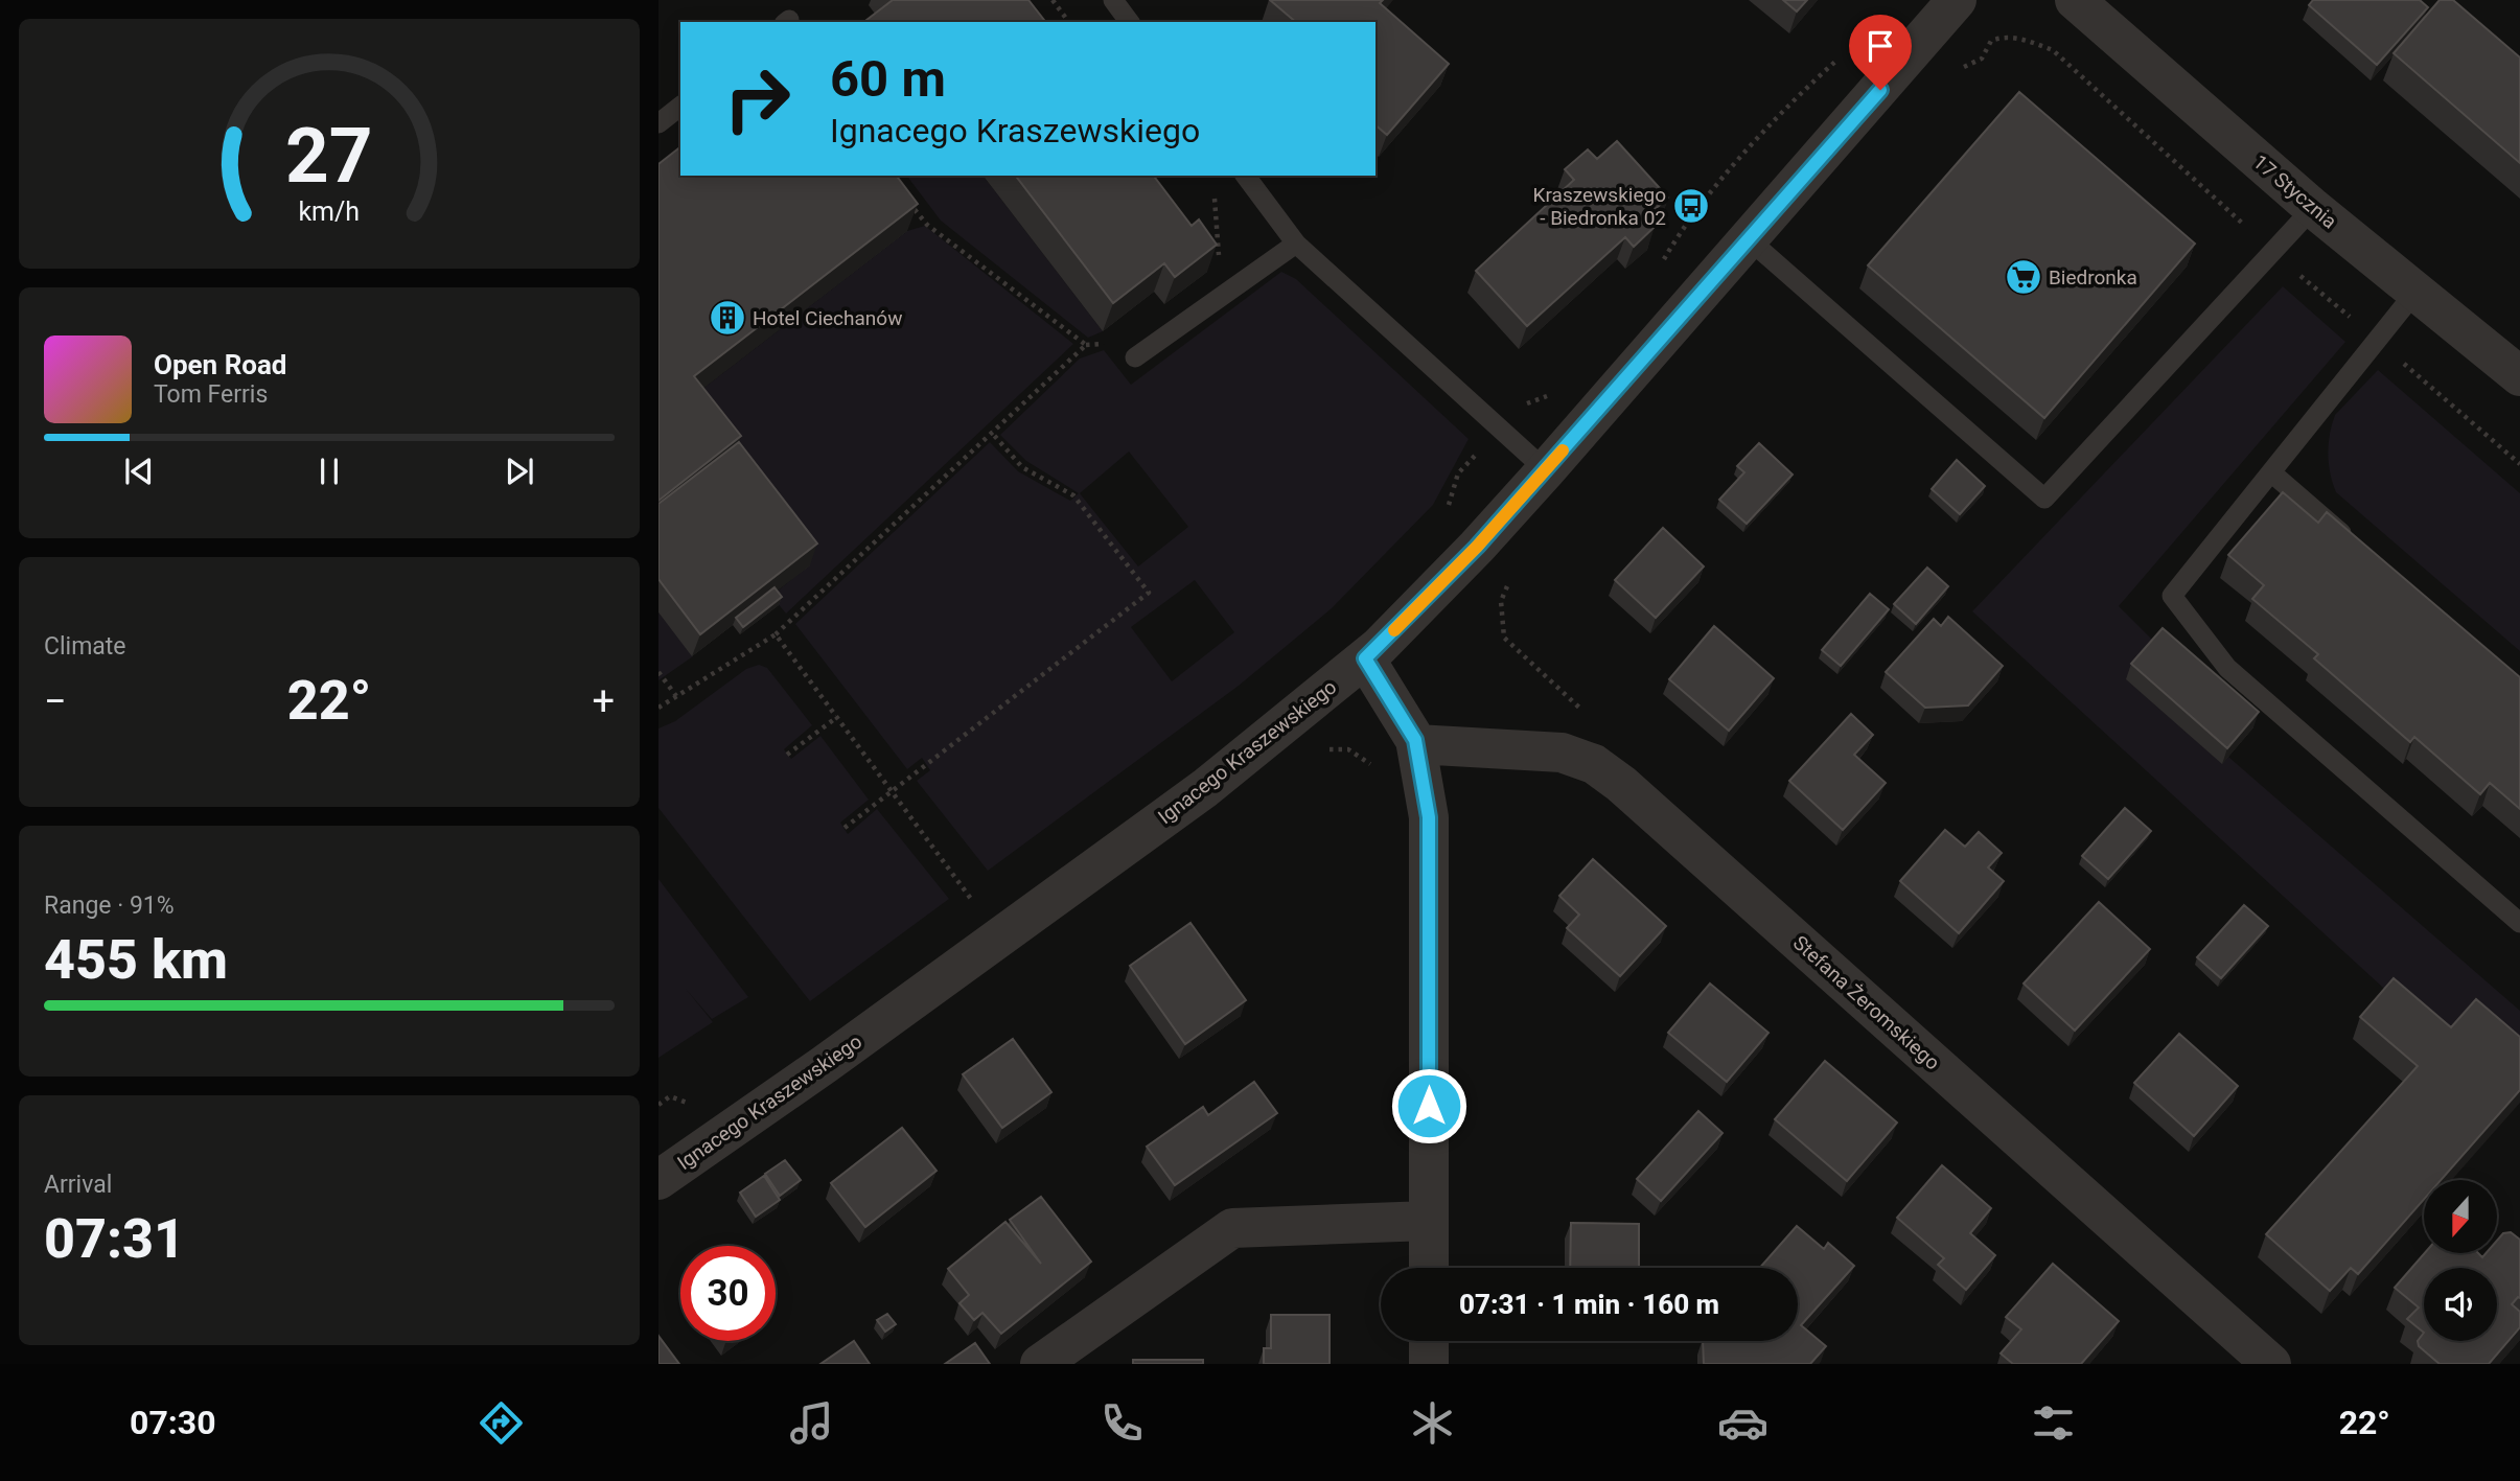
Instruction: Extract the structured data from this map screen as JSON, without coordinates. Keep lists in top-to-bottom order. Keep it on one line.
{"streets":{"street":["17 Stycznia","Ignacego Kraszewskiego","Stefana Żeromskiego"]},"places":{"bus stop":["Kraszewskiego - Biedronka 02"],"supermarket":["Biedronka"],"building":["Hotel Ciechanów"]},"north":"bottom","page":{"turn":["60 m","Ignacego Kraszewskiego"],"song":["Open Road","Tom Ferris"],"tile":["Climate",["Range · 91%","455 km"],["Arrival","07:31"]],"heat":["−","22°","+"],"limit":"30","trip":"07:31 · 1 min · 160 m","tabs":["07:30","22°"],"gauge":["27","km/h"]}}
